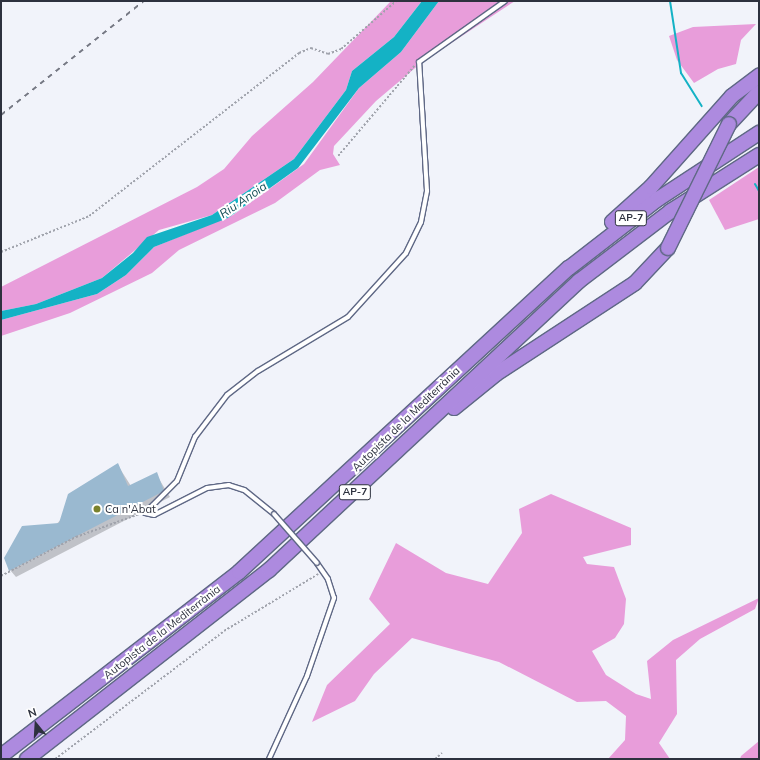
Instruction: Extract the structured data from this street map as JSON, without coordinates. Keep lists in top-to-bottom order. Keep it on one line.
{"streets":{"highway":["AP-7","Autopista de la Mediterrània"]},"water":["Riu Anoia"],"places":["Ca n'Abat"],"north":"top"}
